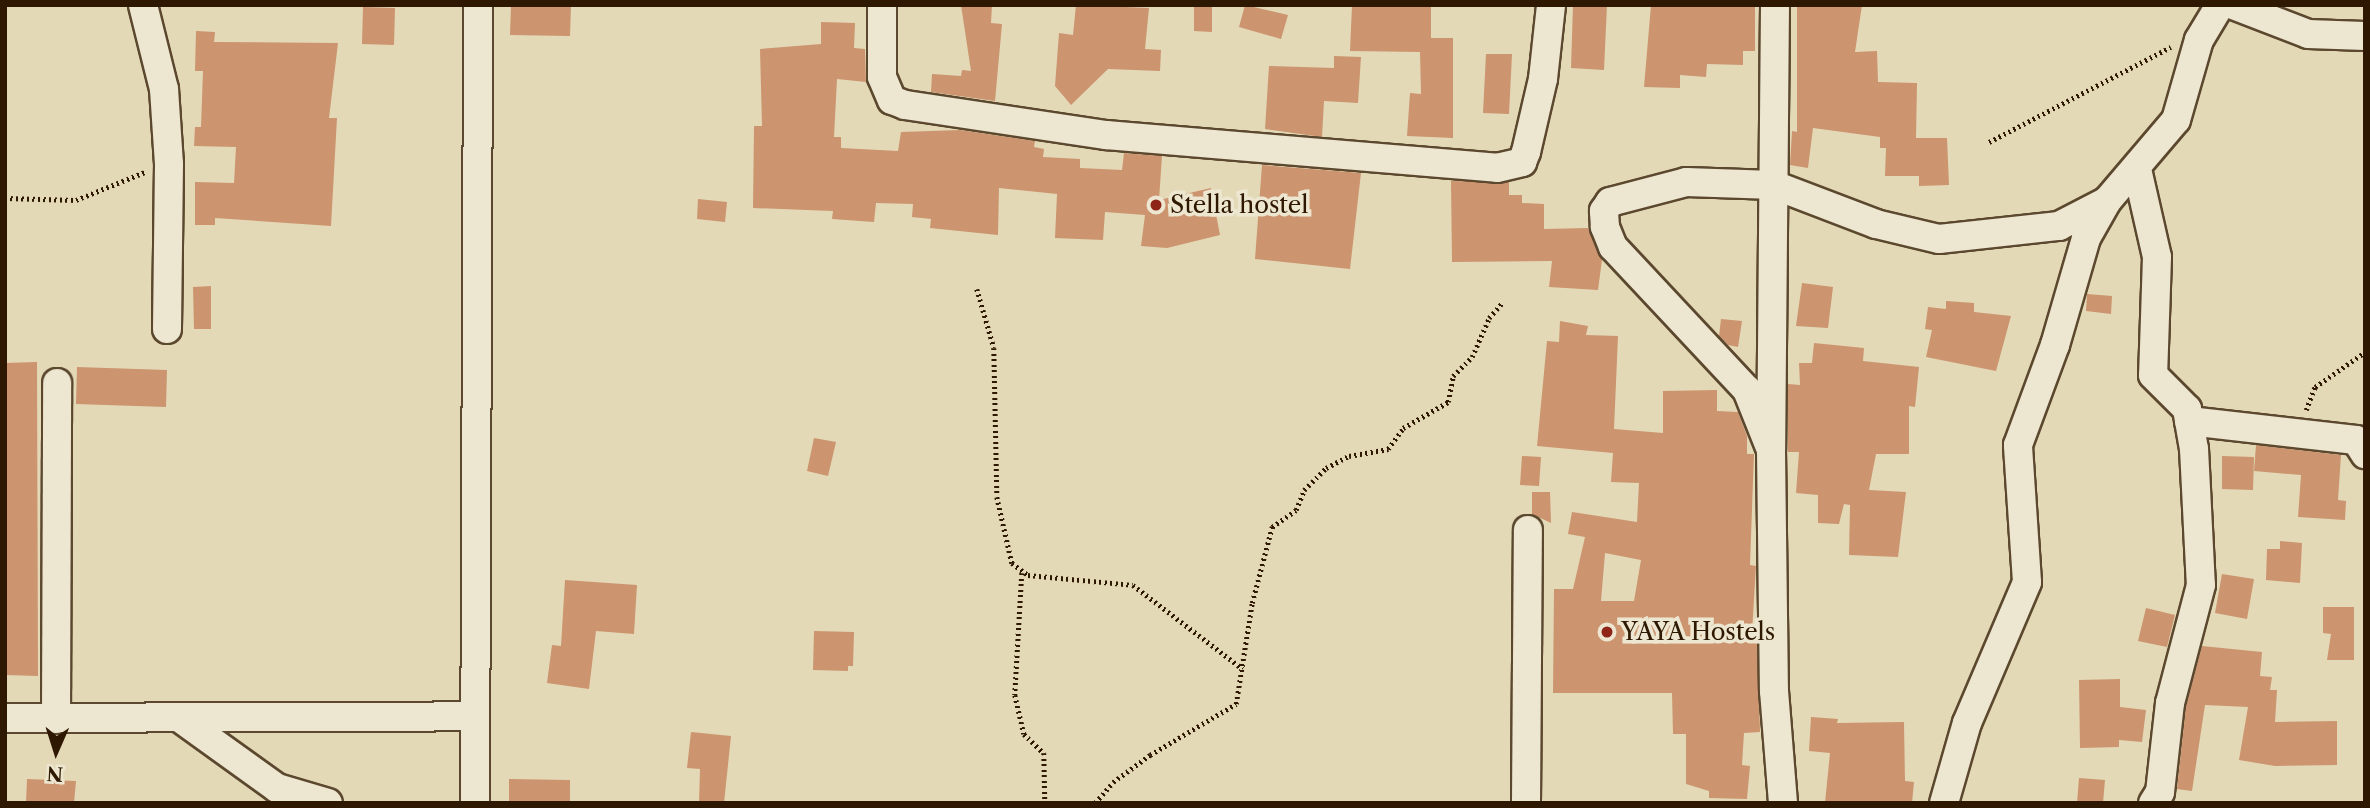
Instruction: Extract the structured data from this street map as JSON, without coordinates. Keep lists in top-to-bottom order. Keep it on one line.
{"places":["Stella hostel","YAYA Hostels"],"north":"bottom"}
